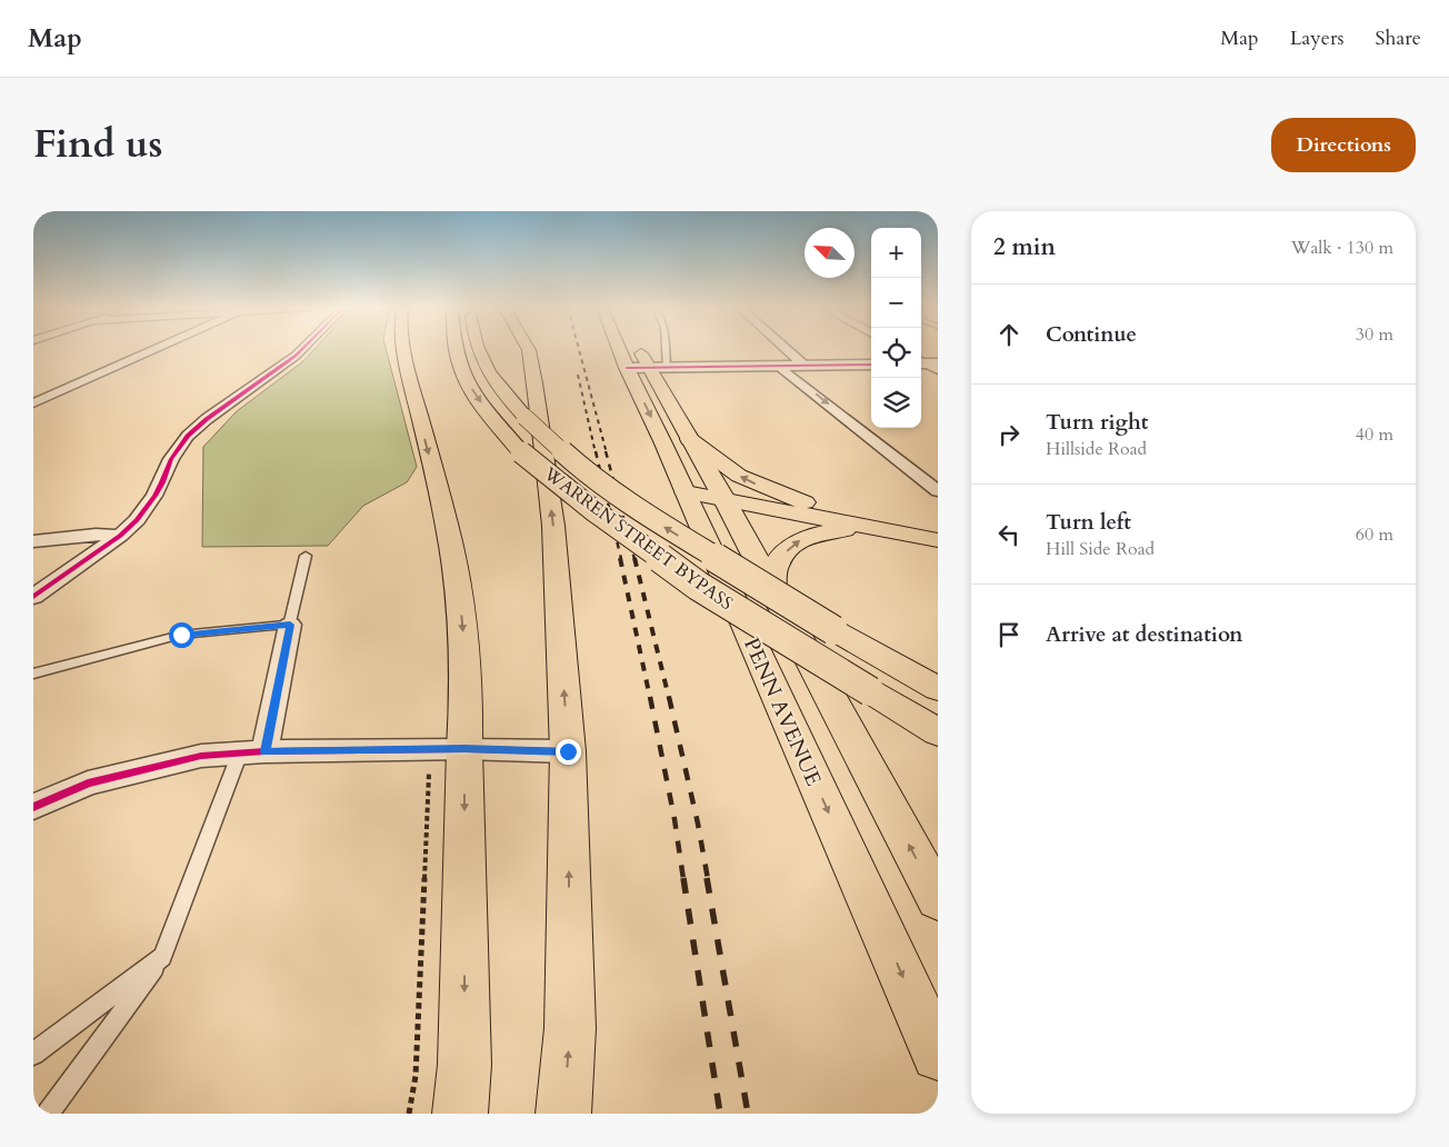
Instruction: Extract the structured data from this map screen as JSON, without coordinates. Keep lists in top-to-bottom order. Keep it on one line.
{"streets":{"main road":["WARREN STREET BYPASS","PENN AVENUE"]},"north":"top left","page":{"header":"Map","nav":["Map","Layers","Share"],"title":"Find us","buttons":"Directions","heading":["2 min","Walk · 130 m"],"map_buttons":["+","−"],"list":[["Continue","30 m"],["Turn right","Hillside Road","40 m"],["Turn left","Hill Side Road","60 m"],"Arrive at destination"]}}
